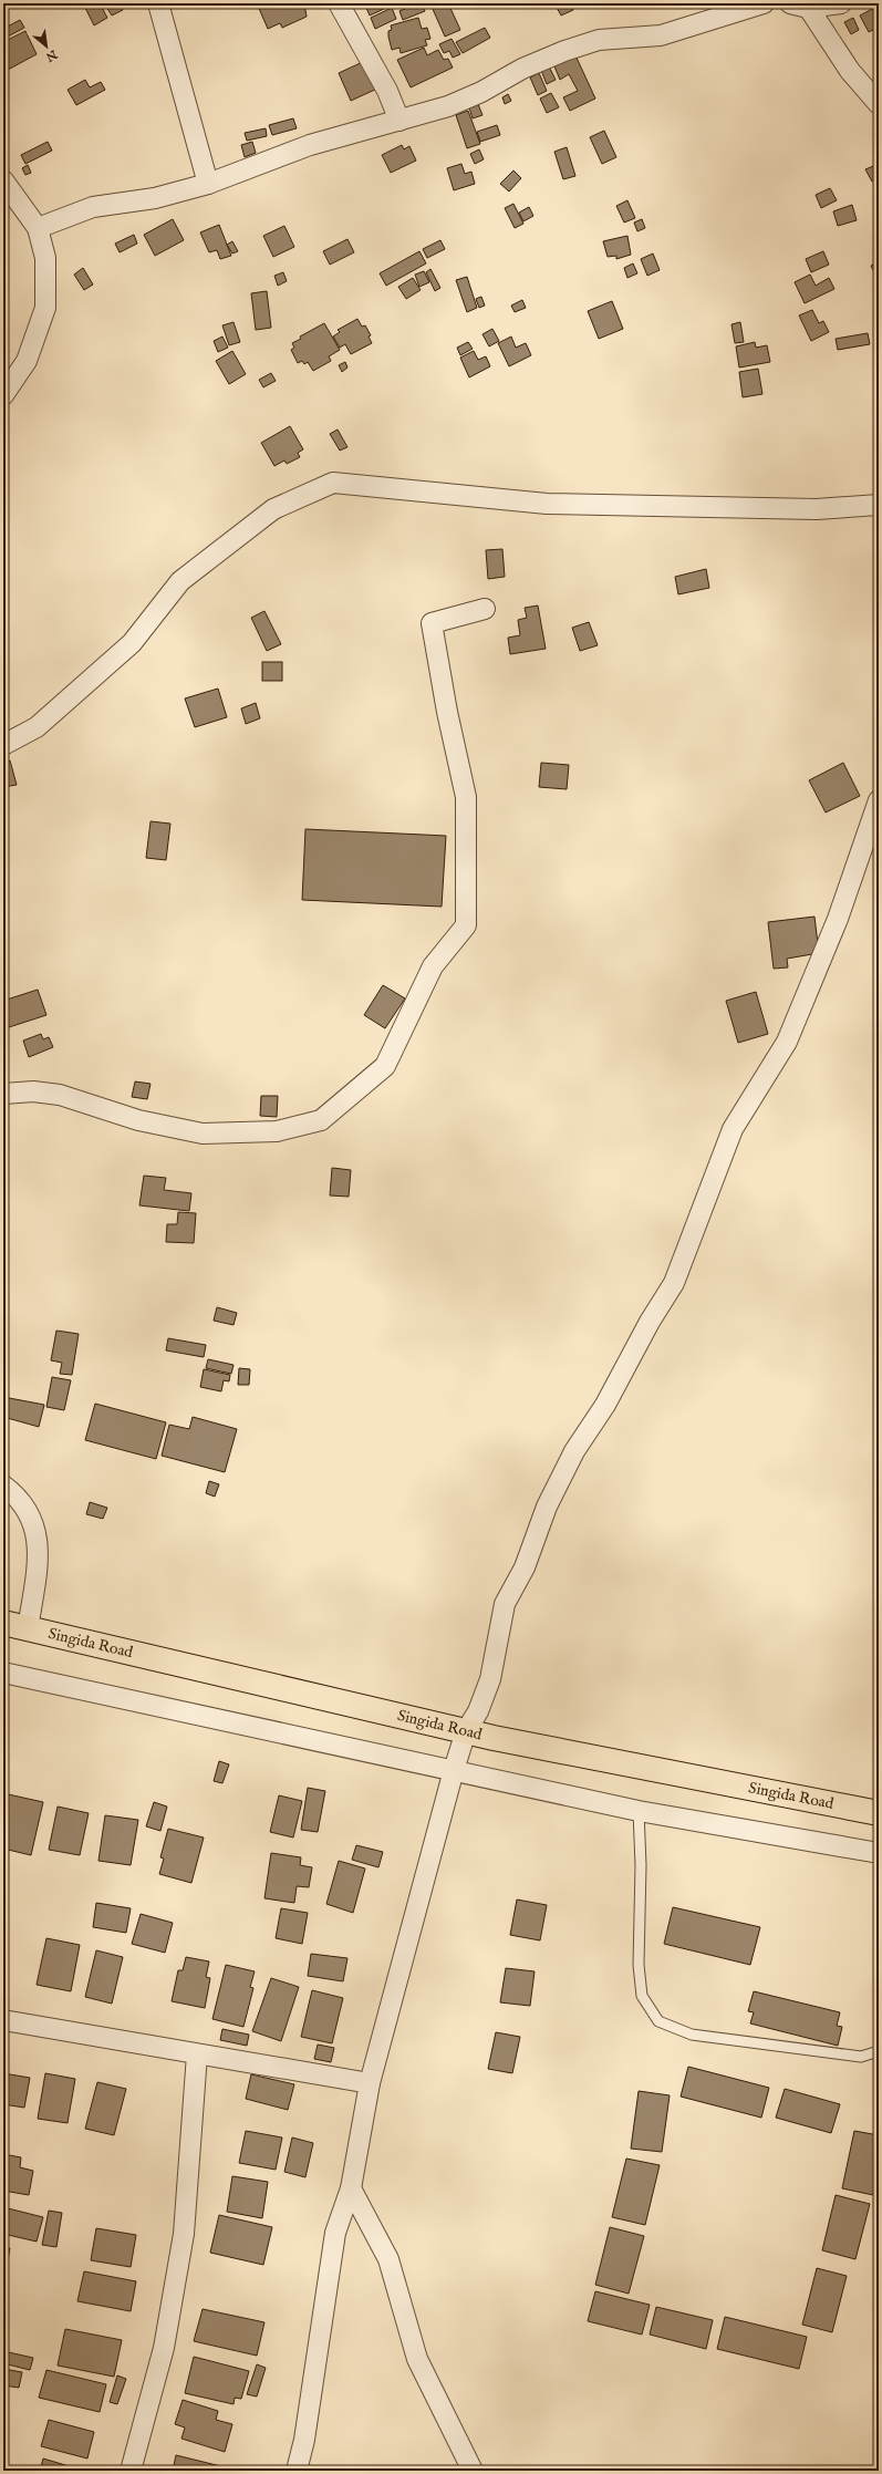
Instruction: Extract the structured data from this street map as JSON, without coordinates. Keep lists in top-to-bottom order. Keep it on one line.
{"streets":{"highway":["Singida Road"]},"north":"bottom right"}
